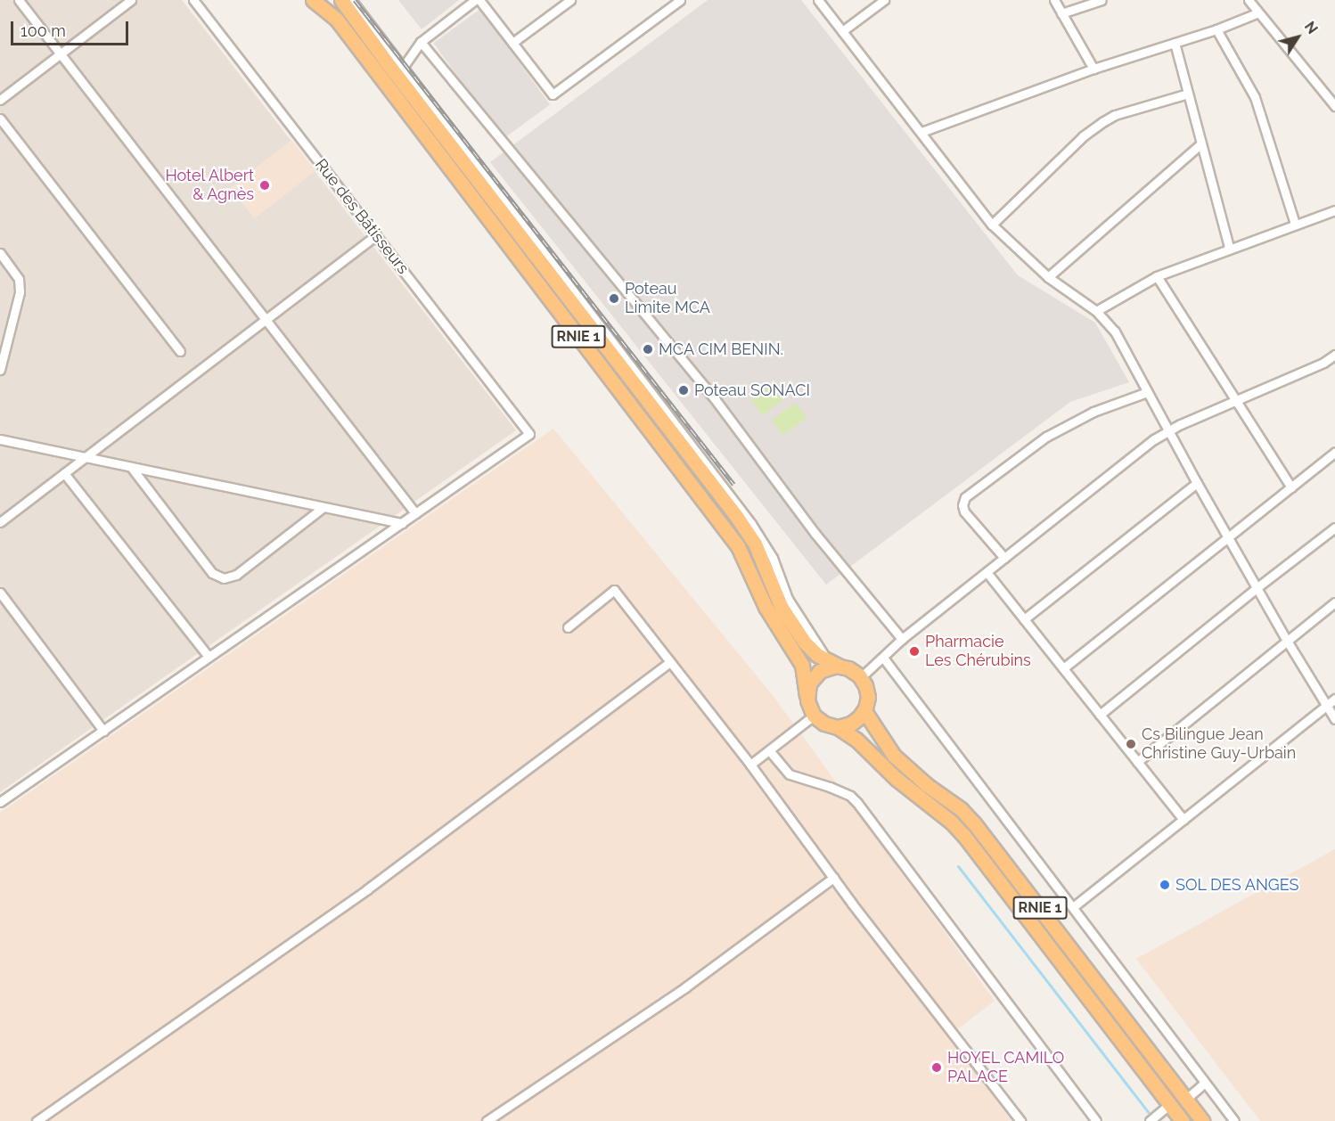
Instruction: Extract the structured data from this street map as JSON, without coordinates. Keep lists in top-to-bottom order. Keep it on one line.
{"streets":{"highway":["RNIE 1"],"street":["Rue des Bâtisseurs"]},"places":["Hotel Albert & Agnès","Poteau Limite MCA","MCA CIM BENIN.","Poteau SONACI","Pharmacie Les Chérubins","Cs Bilingue Jean Christine Guy-Urbain","SOL DES ANGES","HOYEL CAMILO PALACE"],"scale_bar":"100 m","north":"top right"}
